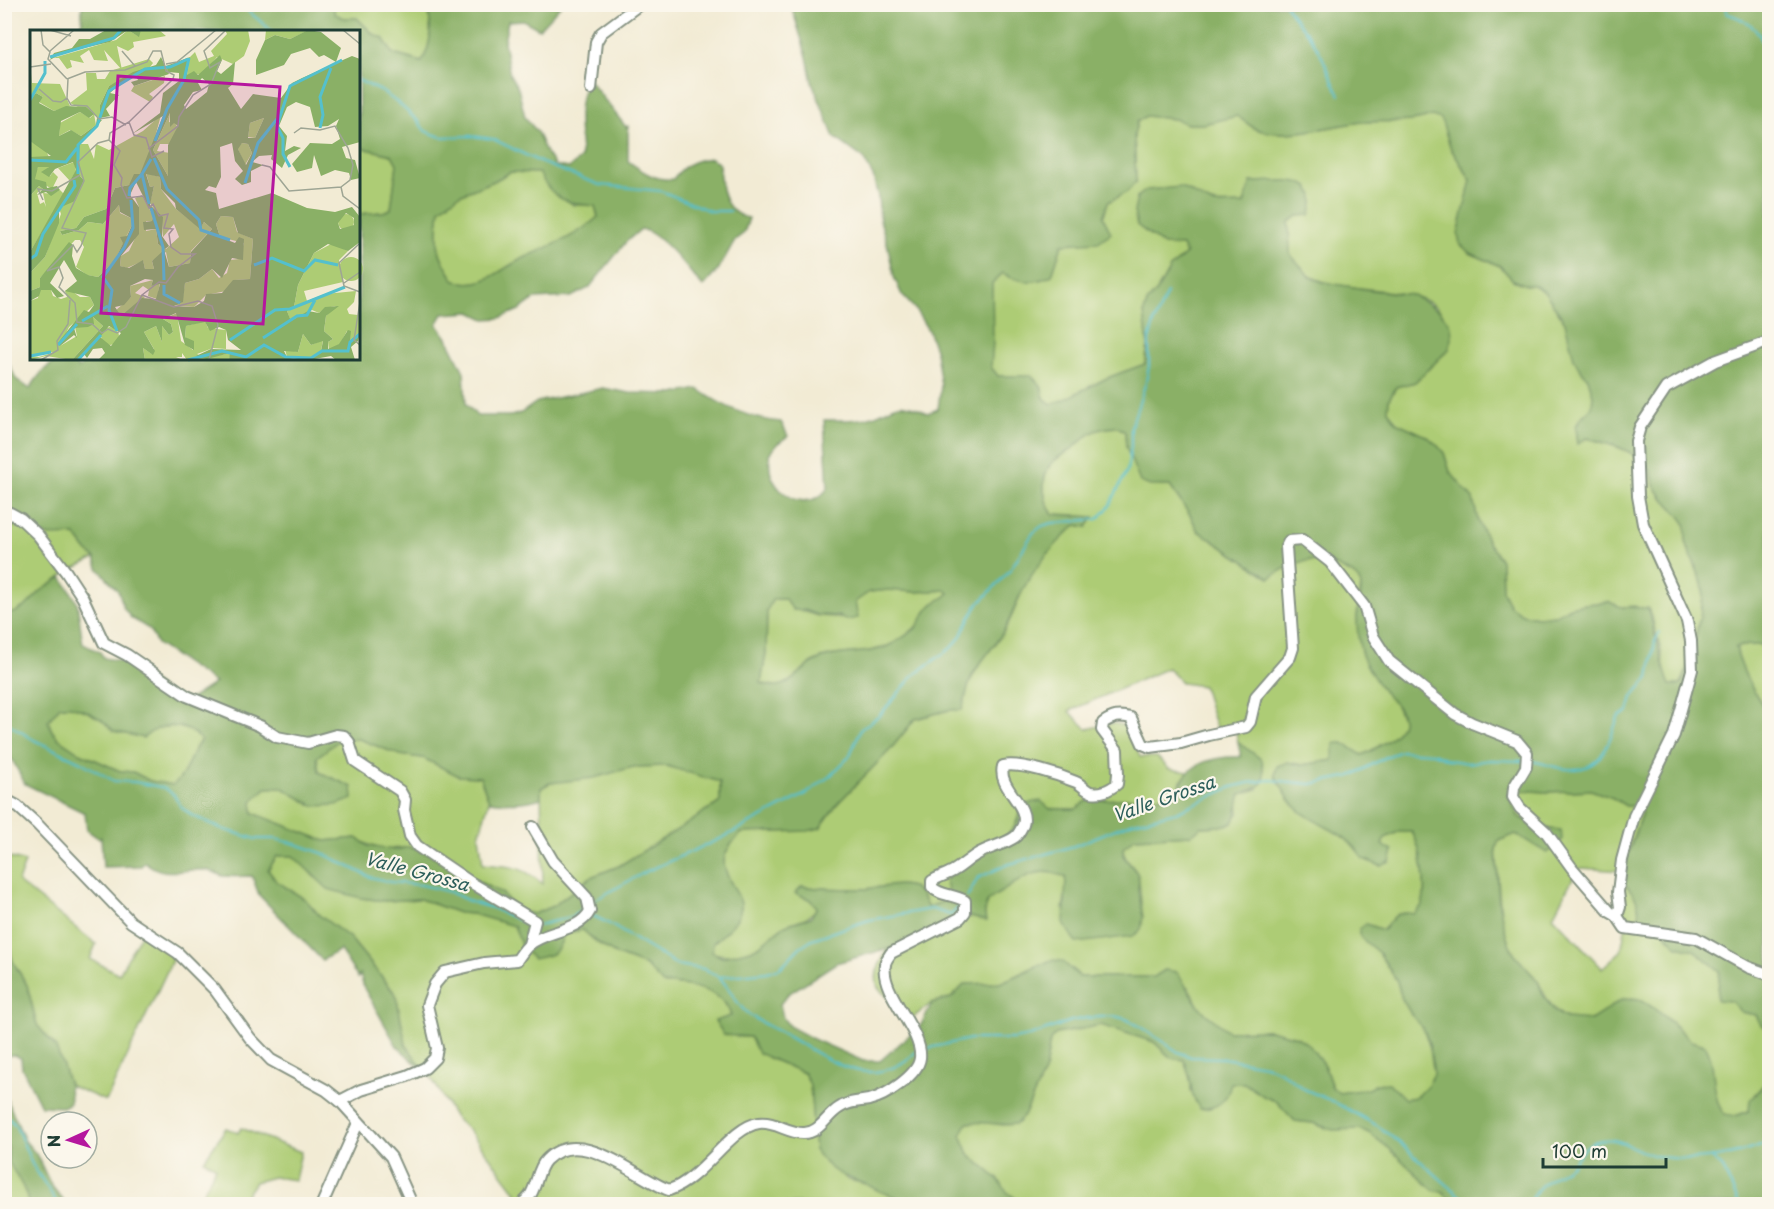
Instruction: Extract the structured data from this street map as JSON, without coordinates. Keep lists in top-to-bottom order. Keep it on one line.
{"water":["Valle Grossa"],"scale_bar":"100 m","north":"left"}
